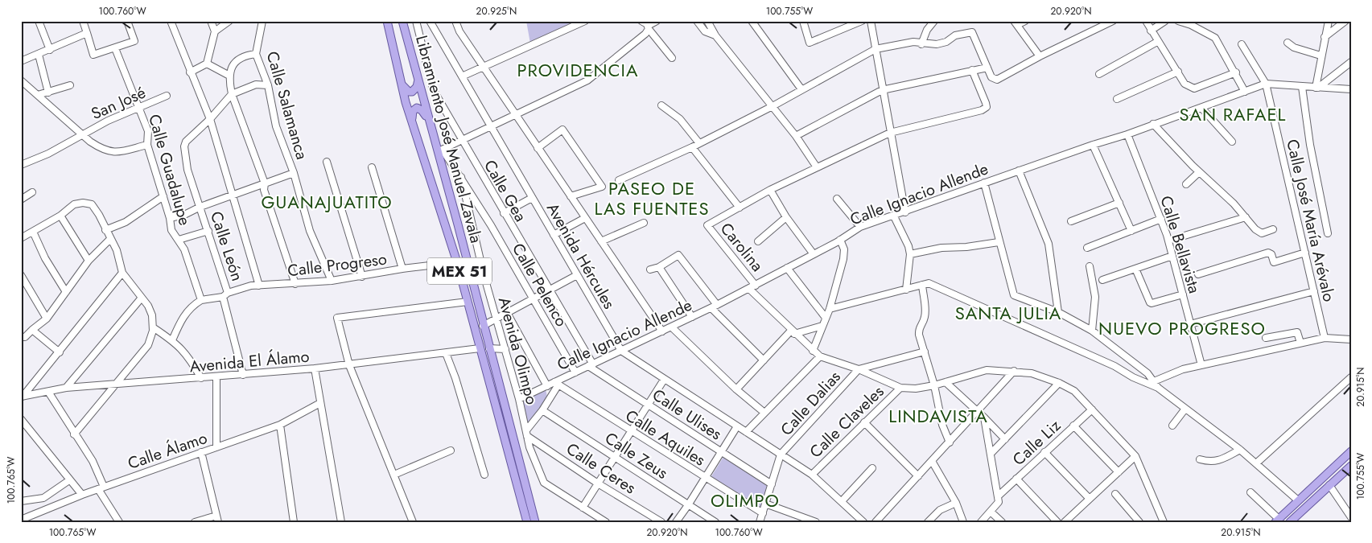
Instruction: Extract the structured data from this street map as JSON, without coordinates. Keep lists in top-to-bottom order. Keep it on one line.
{"streets":{"main road":["Libramiento José Manuel Zavala","MEX 51"],"street":["San José","Calle Salamanca","Calle Guadalupe","Calle Gea","Calle Ignacio Allende","Calle José María Arévalo","Calle Bellavista","Calle León","Carolina","Avenida Hércules","Calle Progreso","Calle Pelenco","Avenida Olimpo","Avenida El Álamo","Calle Dalias","Calle Ulises","Calle Claveles","Calle Aquiles","Calle Liz","Calle Álamo","Calle Zeus","Calle Ceres"]},"crossings":[["San José","Calle Guadalupe"],["Calle Salamanca","Calle Guadalupe"],["Calle Salamanca","Calle León"],["Calle Salamanca","Calle Progreso"],["Libramiento José Manuel Zavala","Calle Progreso"],["Libramiento José Manuel Zavala","Calle Pelenco"],["Libramiento José Manuel Zavala","Avenida El Álamo"],["Calle Gea","Calle Ignacio Allende"],["Calle Gea","Calle Ulises"],["Calle Ignacio Allende","Calle José María Arévalo"],["Calle Ignacio Allende","Calle Bellavista"],["Calle Ignacio Allende","Carolina"],["Calle Ignacio Allende","Avenida Hércules"],["Calle Ignacio Allende","Calle Pelenco"],["Calle Ignacio Allende","Avenida Olimpo"],["Calle Ignacio Allende","Calle Ulises"],["Calle Ignacio Allende","Calle Aquiles"],["Calle León","Calle Progreso"],["Calle León","Avenida El Álamo"],["Avenida Hércules","Calle Dalias"],["Avenida Hércules","Calle Claveles"],["Calle Pelenco","Avenida Olimpo"],["Avenida Olimpo","Calle Ceres"]],"districts":["PROVIDENCIA","SAN RAFAEL","PASEO DE LAS FUENTES","GUANAJUATITO","SANTA JULIA","NUEVO PROGRESO","LINDAVISTA","OLIMPO"],"coordinates":["100.760°W","20.925°N","100.755°W","20.920°N","20.915°N","100.765°W"]}
